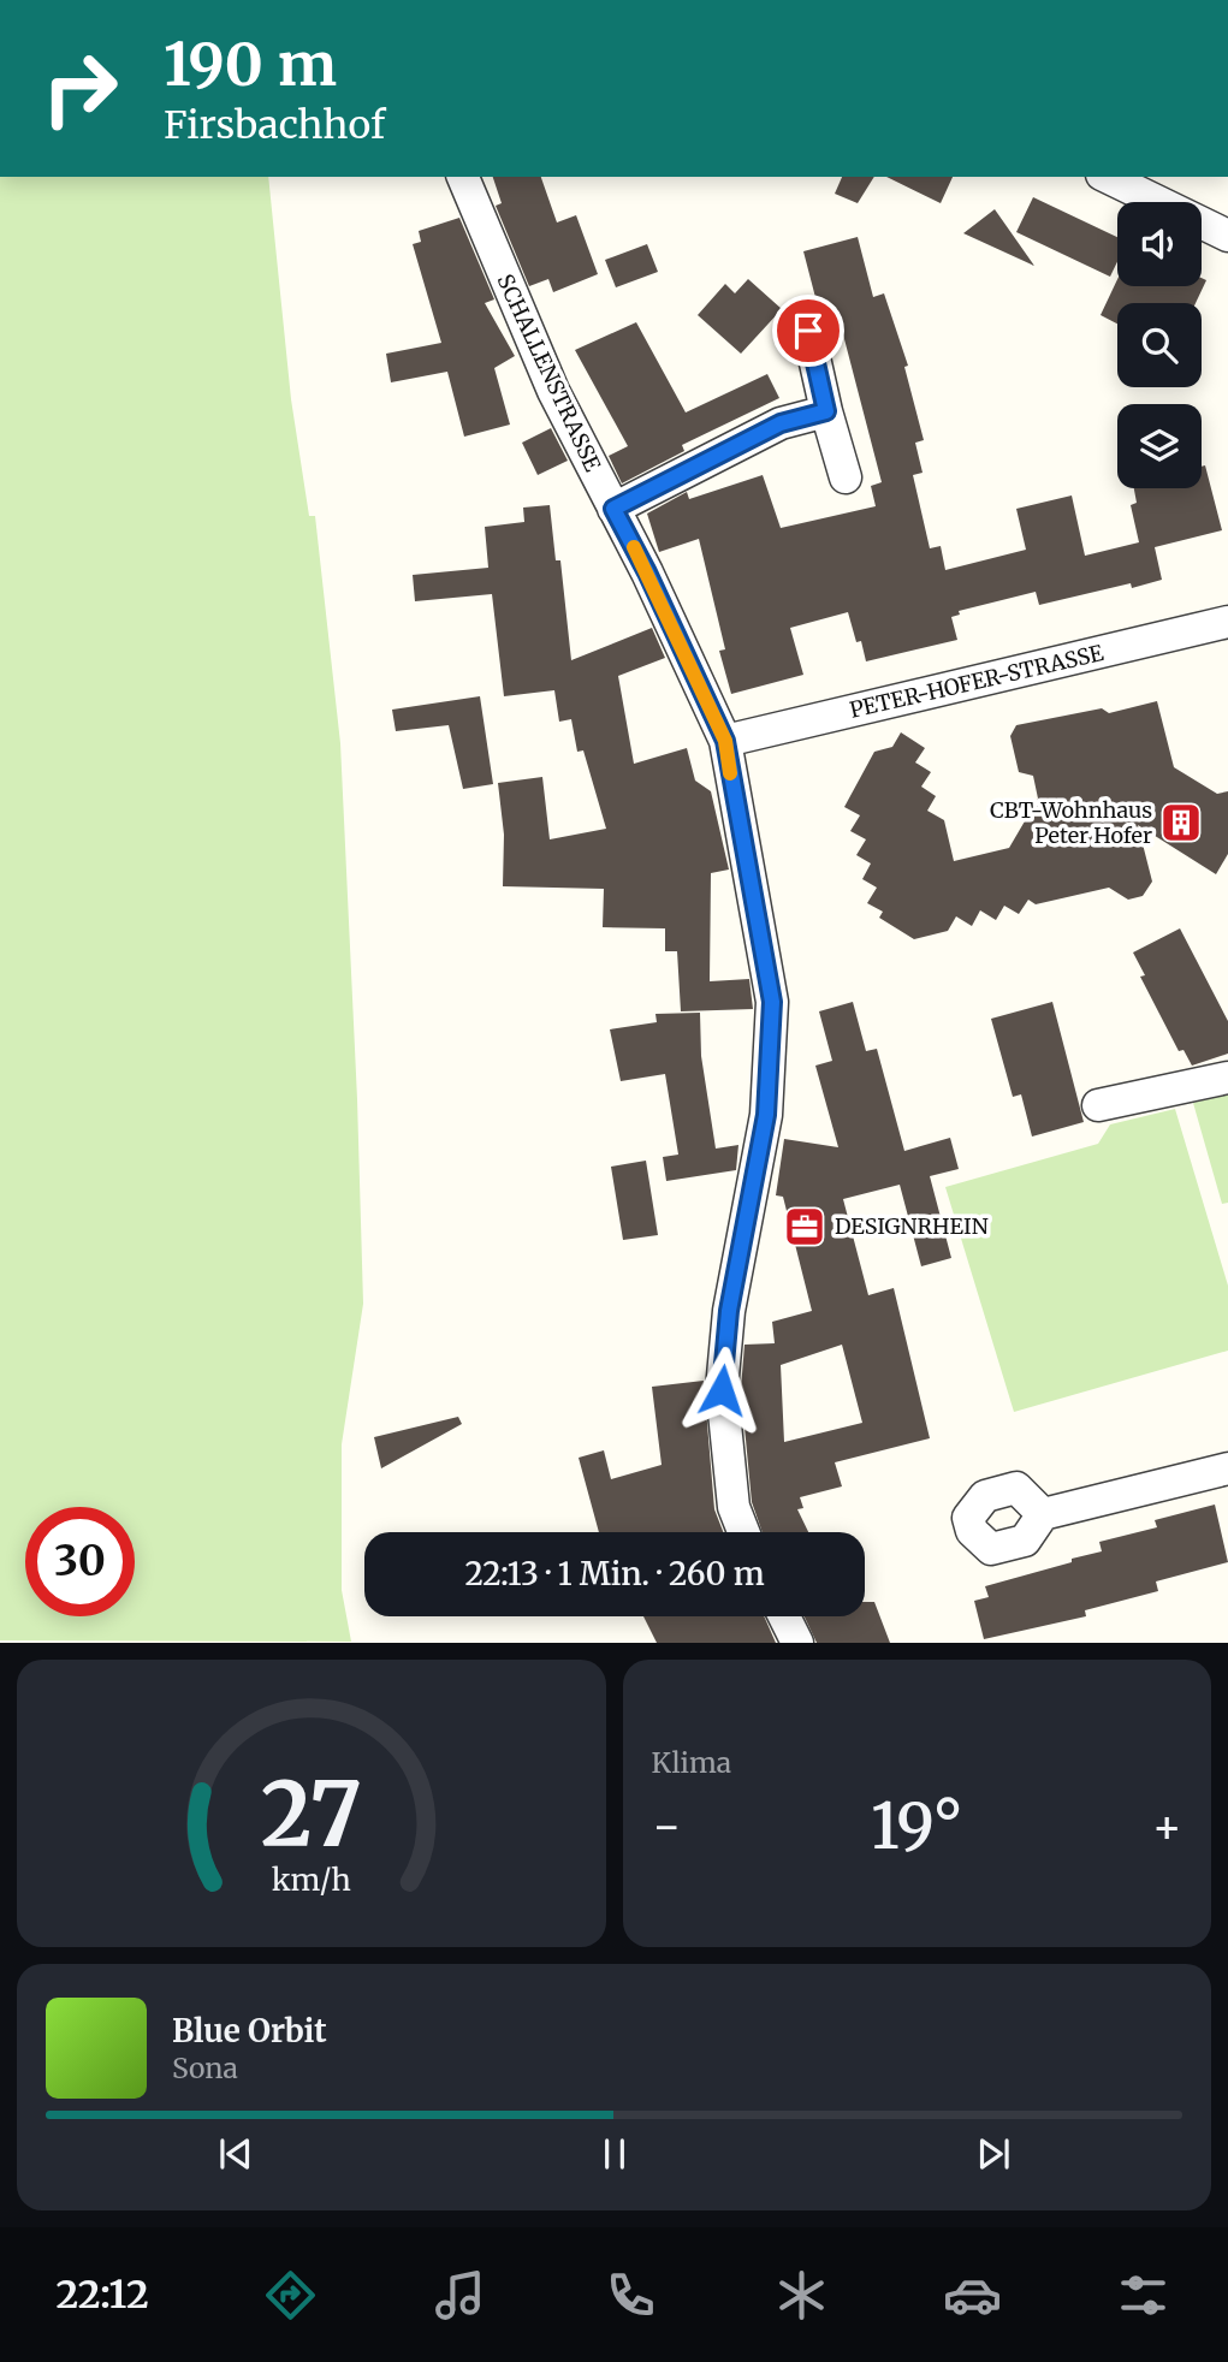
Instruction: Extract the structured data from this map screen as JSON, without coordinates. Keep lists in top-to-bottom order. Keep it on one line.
{"streets":{"street":["SCHALLENSTRASSE","PETER-HOFER-STRASSE"]},"crossings":[["SCHALLENSTRASSE","PETER-HOFER-STRASSE"]],"places":{"building":["CBT-Wohnhaus Peter Hofer"],"office":["DESIGNRHEIN"]},"page":{"turn":["190 m","Firsbachhof"],"limit":"30","trip":"22:13 · 1 Min. · 260 m","tile":"Klima","heat":["−","19°","+"],"song":["Blue Orbit","Sona"],"tabs":"22:12","gauge":["27","km/h"]}}
